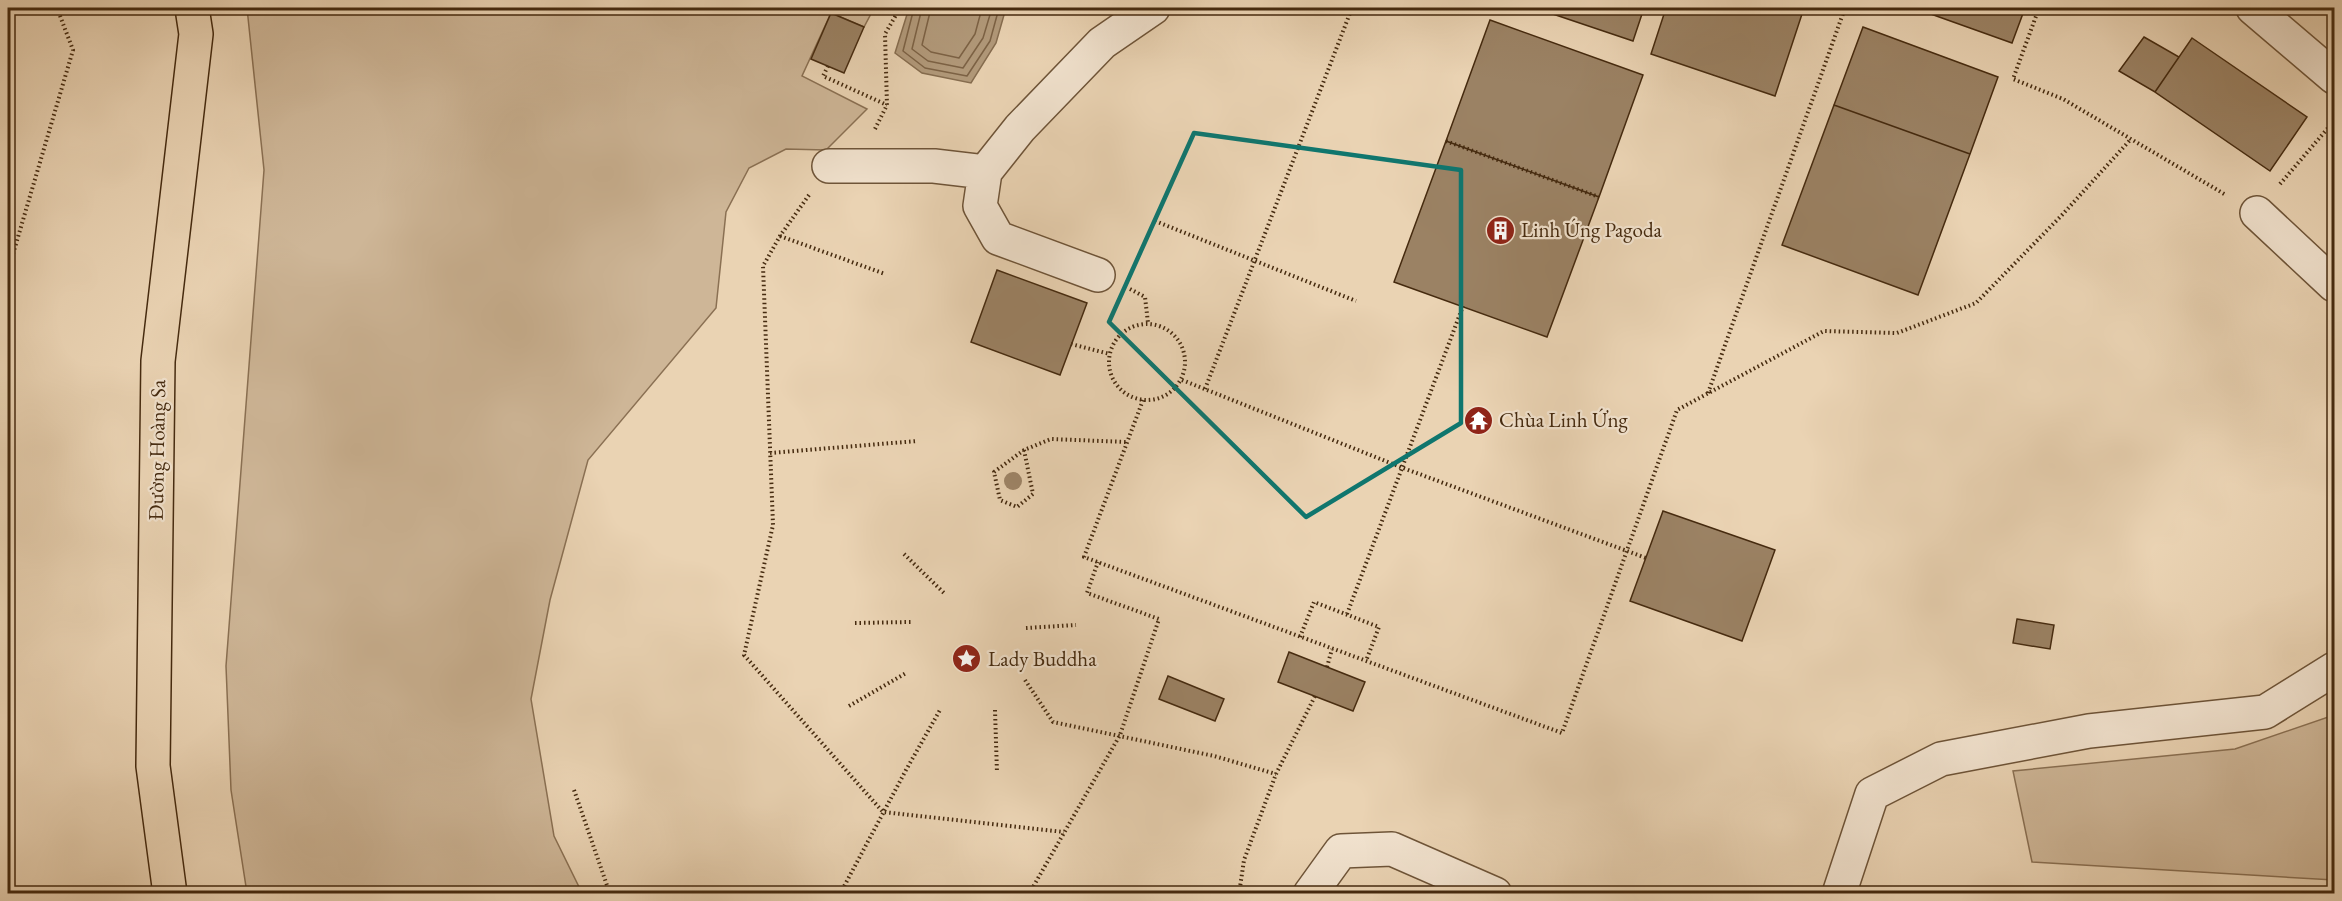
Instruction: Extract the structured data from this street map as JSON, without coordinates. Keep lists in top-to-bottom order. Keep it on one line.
{"streets":{"main road":["Đường Hoàng Sa"]},"places":{"building":["Linh Úng Pagoda"],"temple":["Chùa Linh Ứng"],"place":["Lady Buddha"]}}
